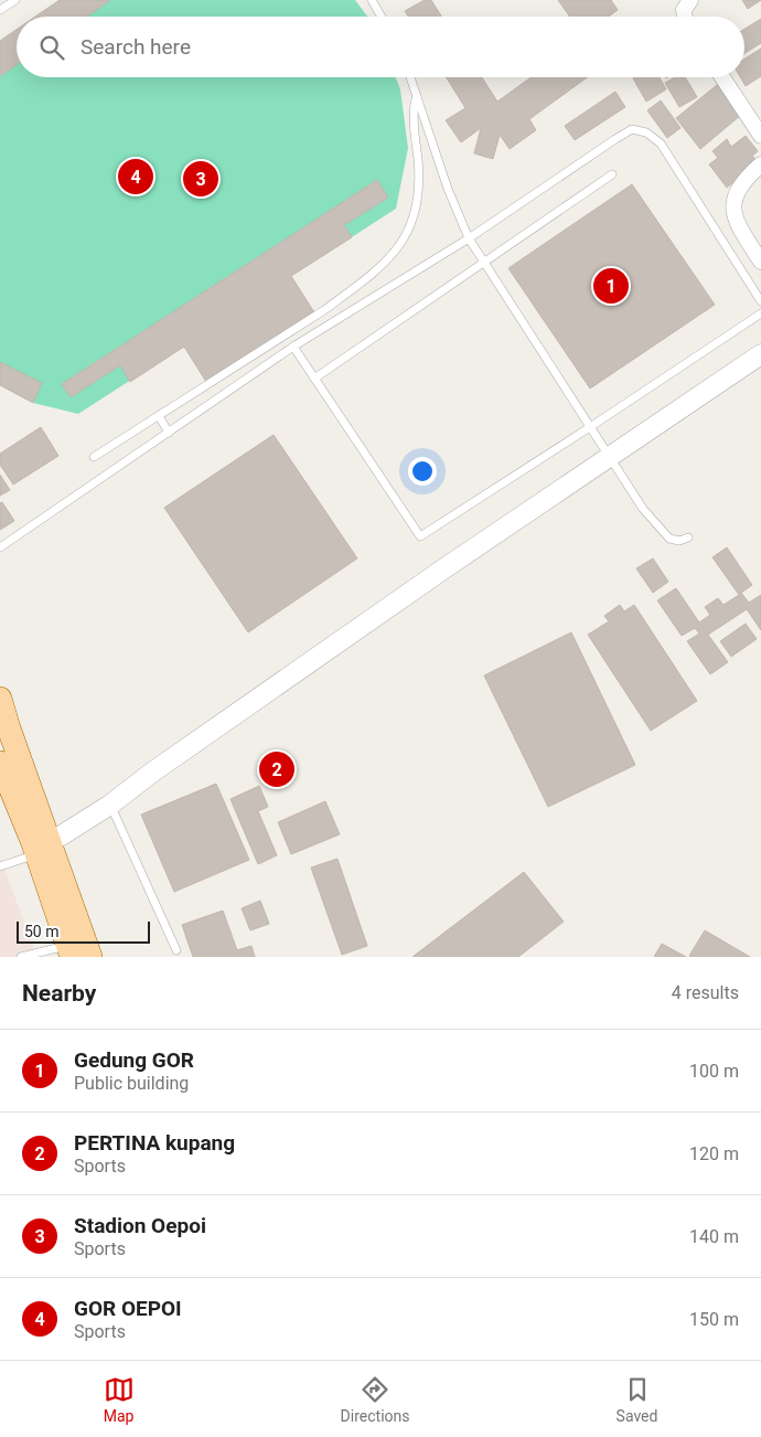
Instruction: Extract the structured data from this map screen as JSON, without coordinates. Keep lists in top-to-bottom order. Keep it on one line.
{"scale_bar":"50 m","page":{"search":"Search here","pins":["4","3","1","2"],"scale":"50 m","heading":["Nearby","4 results"],"list":[{"mark":"1","name":"Gedung GOR","note":"Public building","value":"100 m"},{"mark":"2","name":"PERTINA kupang","note":"Sports","value":"120 m"},{"mark":"3","name":"Stadion Oepoi","note":"Sports","value":"140 m"},{"mark":"4","name":"GOR OEPOI","note":"Sports","value":"150 m"}],"nav":["Map","Directions","Saved"]}}
